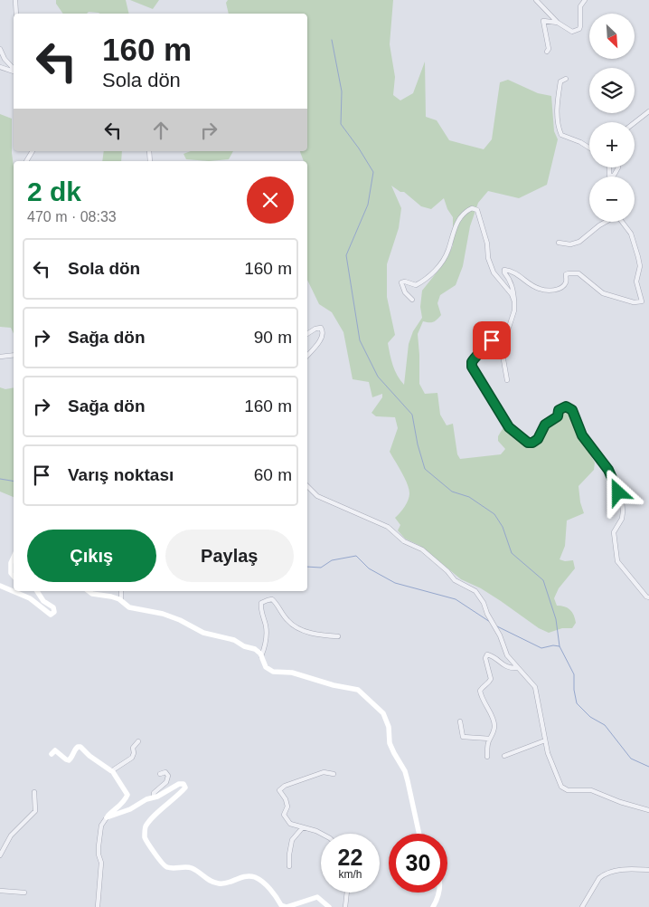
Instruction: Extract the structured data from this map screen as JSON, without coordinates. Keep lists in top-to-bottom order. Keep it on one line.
{"north":"bottom right","page":{"map_buttons":["+","−"],"turn":["160 m","Sola dön"],"heading":["2 dk","470 m · 08:33"],"list":[{"name":"Sola dön","value":"160 m"},{"name":"Sağa dön","value":"90 m"},{"name":"Sağa dön","value":"160 m"},{"name":"Varış noktası","value":"60 m"}],"buttons":["Çıkış","Paylaş"],"speed":"22 km/h","limit":"30"}}
